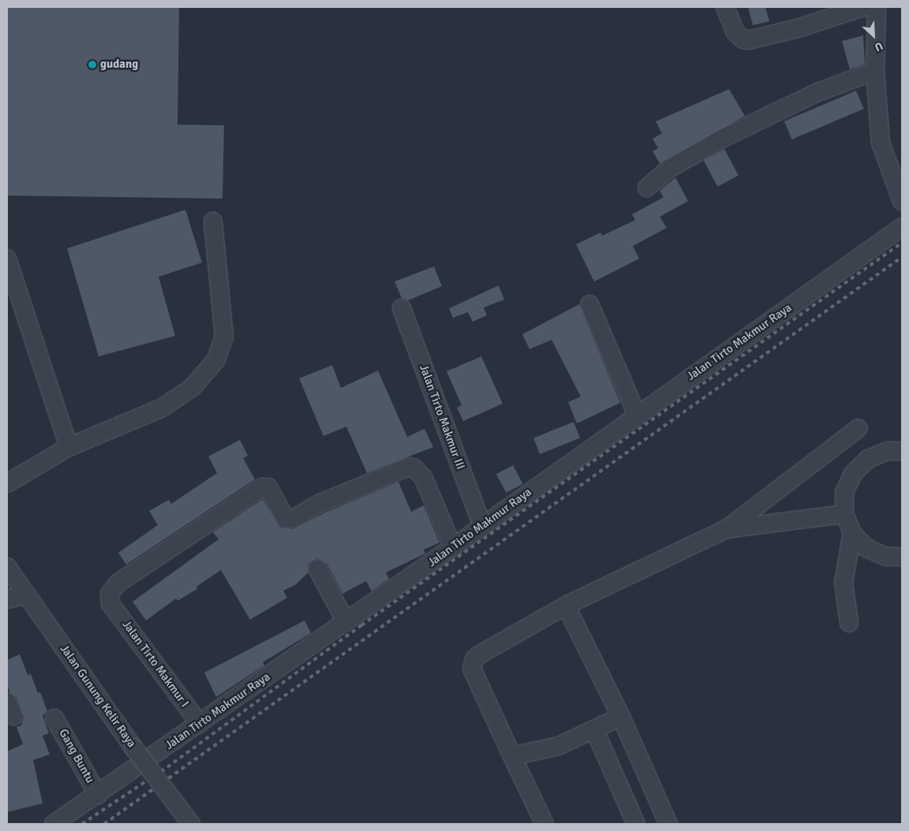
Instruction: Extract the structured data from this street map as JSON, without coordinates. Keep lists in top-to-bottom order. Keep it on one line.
{"streets":{"street":["Jalan Tirto Makmur Raya","Jalan Tirto Makmur III","Jalan Tirto Makmur I","Jalan Gunung Kelir Raya","Gang Buntu"]},"crossings":[["Jalan Tirto Makmur Raya","Jalan Tirto Makmur III"],["Jalan Tirto Makmur Raya","Jalan Tirto Makmur I"],["Jalan Tirto Makmur Raya","Gang Buntu"]],"places":["gudang"],"north":"bottom right"}
